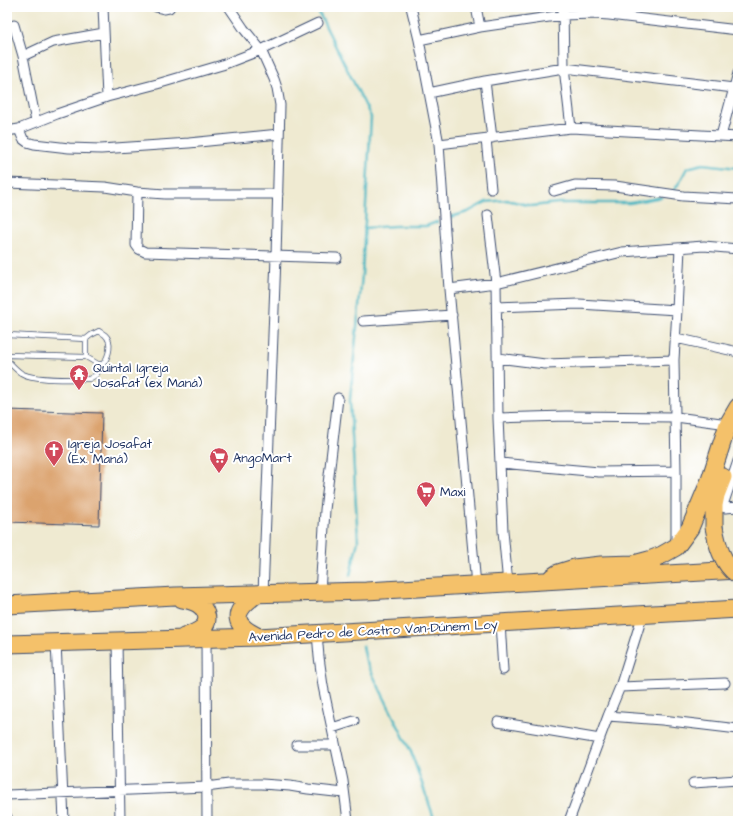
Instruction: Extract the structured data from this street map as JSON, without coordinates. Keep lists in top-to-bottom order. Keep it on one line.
{"streets":{"highway":["Avenida Pedro de Castro Van-Dúnem Loy"]},"places":{"temple":["Quintal Igreja Josafat (ex Maná)"],"church":["Igreja Josafat (Ex. Maná)"],"supermarket":["AngoMart","Maxi"]}}
